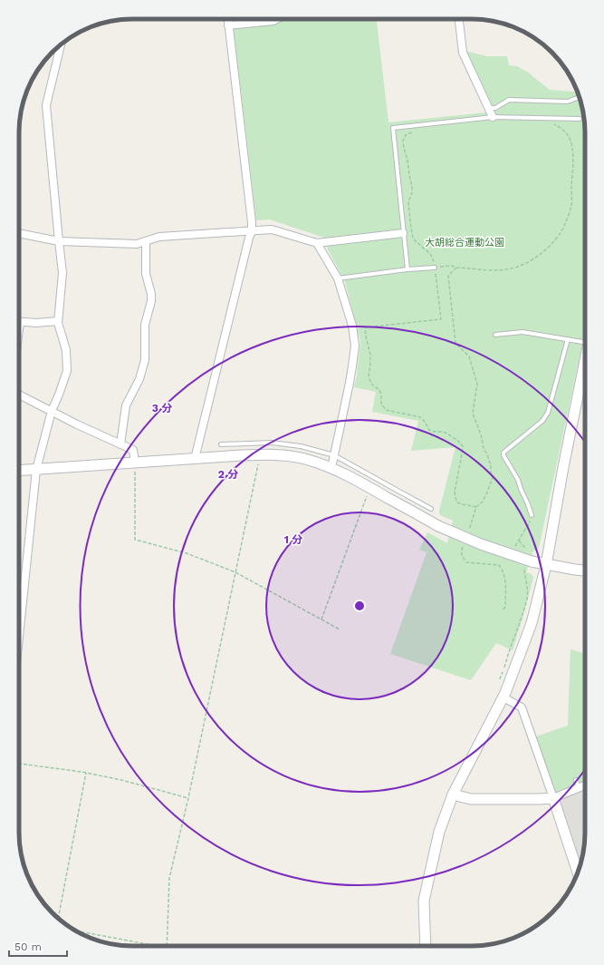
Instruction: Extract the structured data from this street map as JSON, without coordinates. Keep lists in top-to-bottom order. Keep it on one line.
{"parks":["大胡総合運動公園"],"scale_bar":"50 m","rings":["3 分","2 分","1 分"]}
